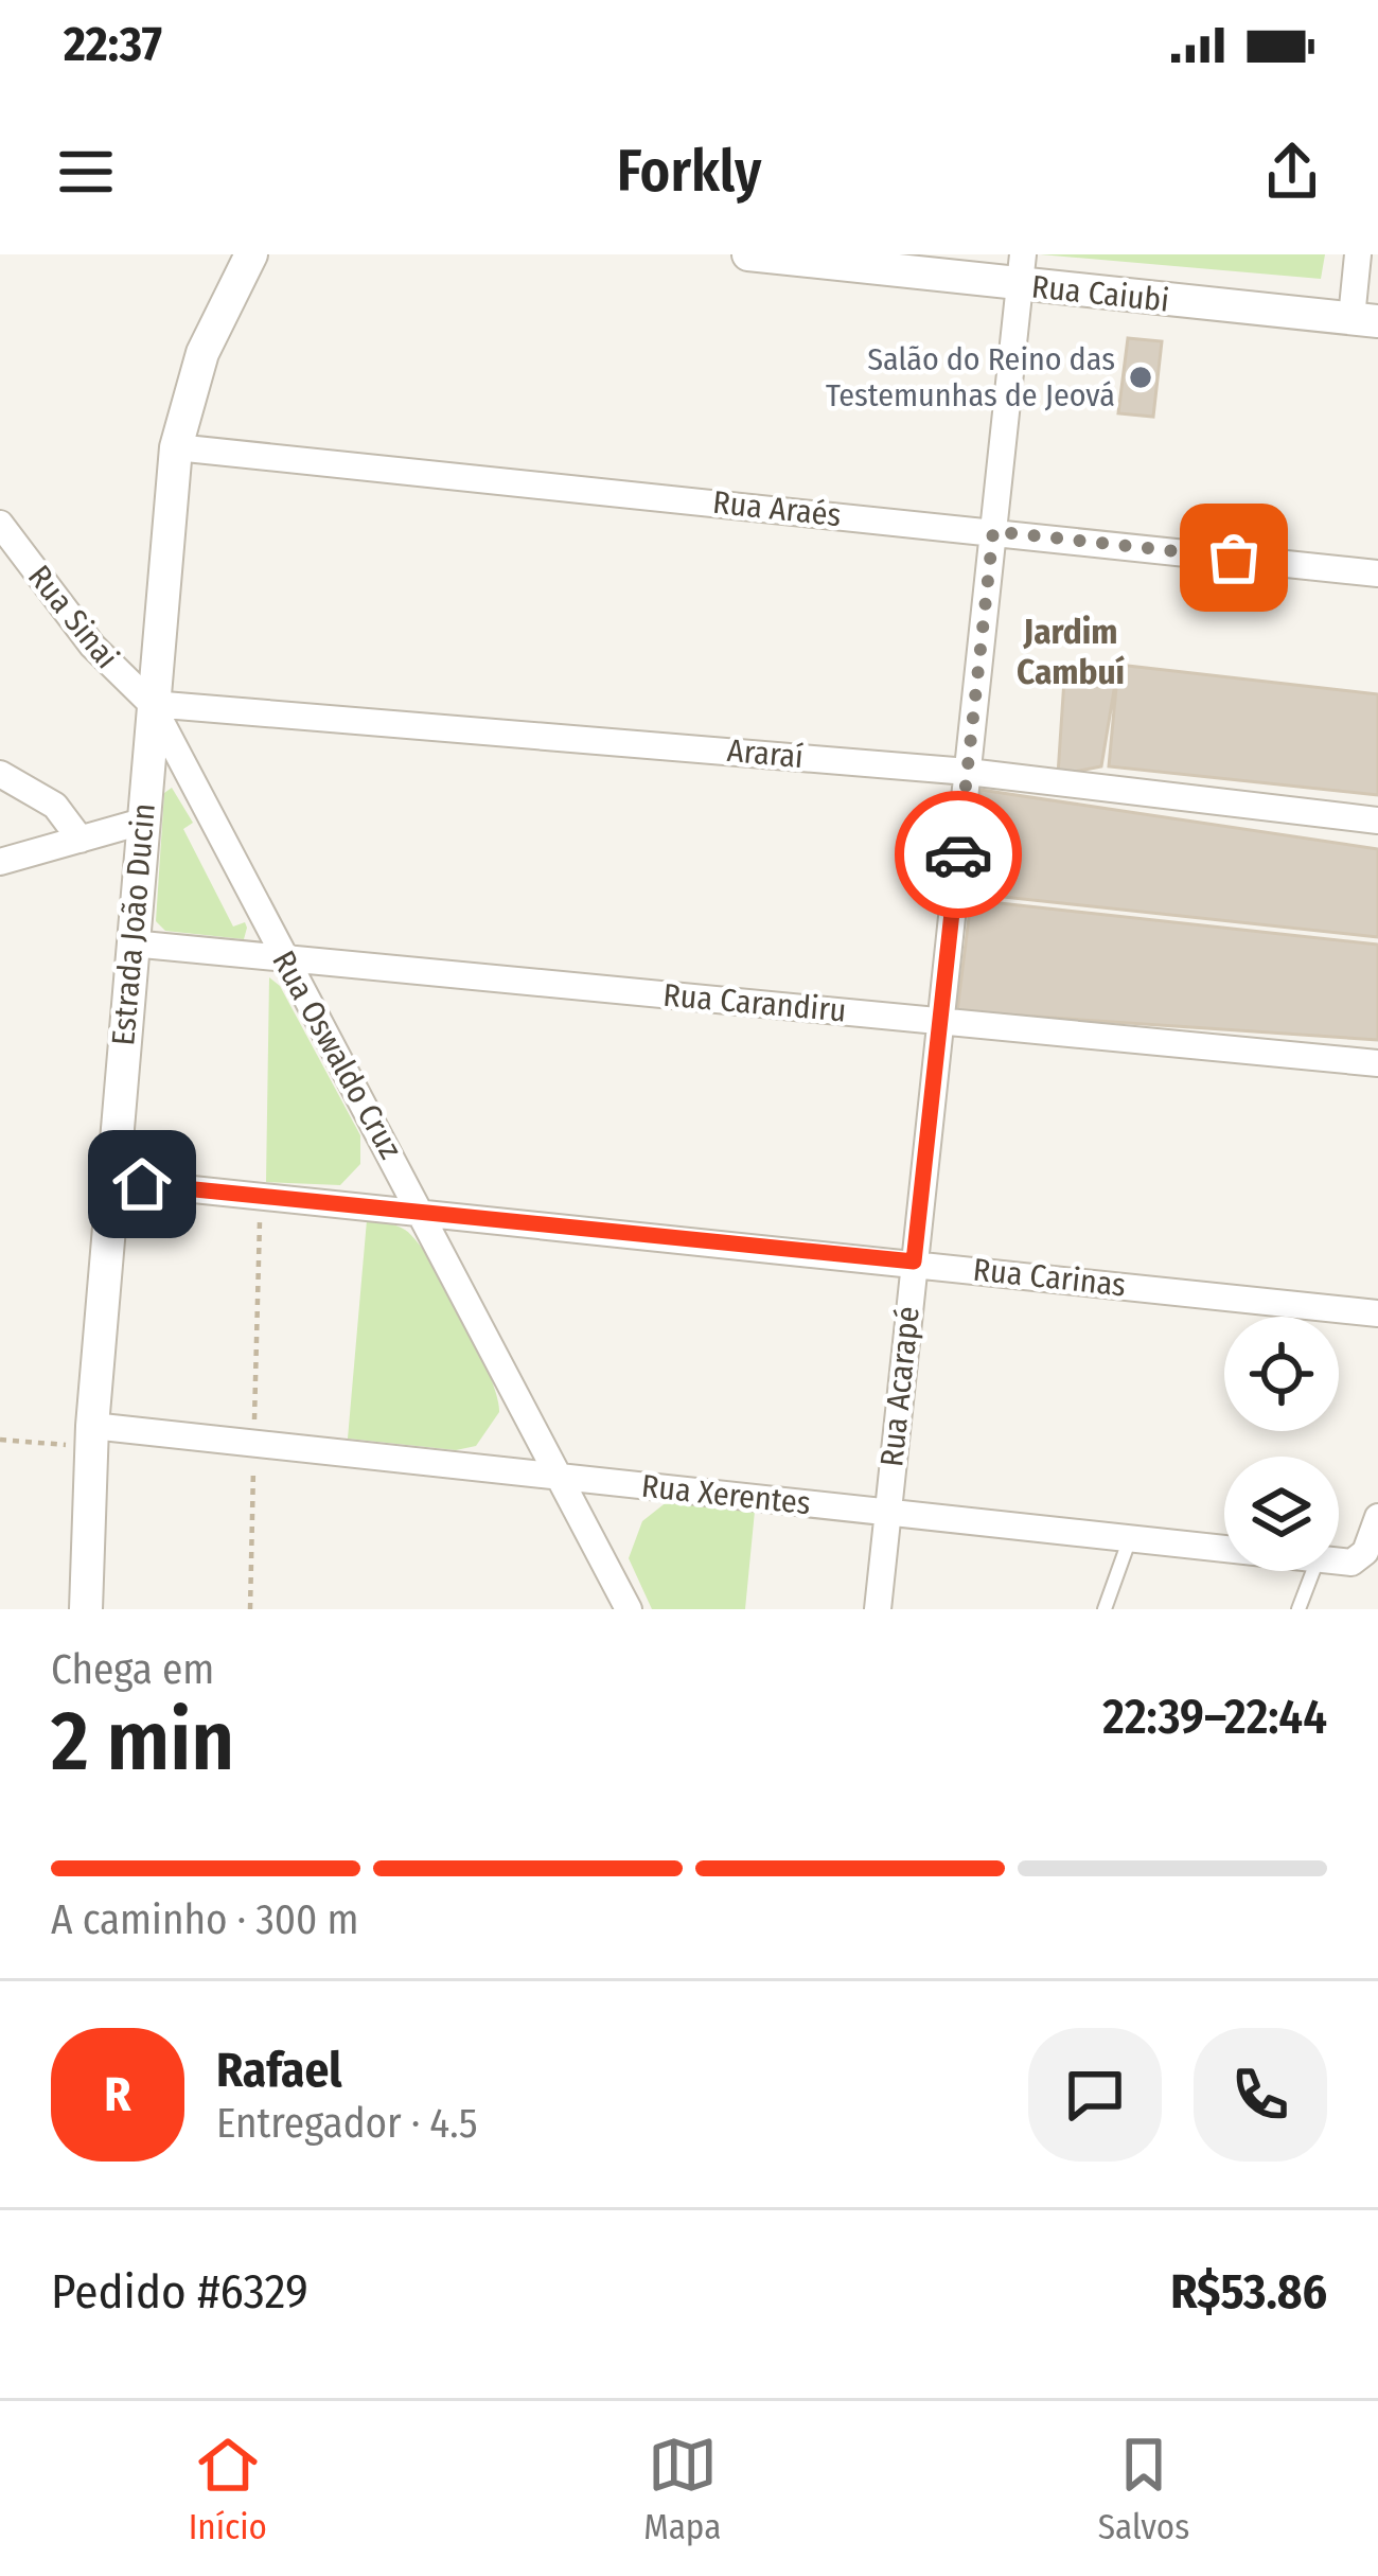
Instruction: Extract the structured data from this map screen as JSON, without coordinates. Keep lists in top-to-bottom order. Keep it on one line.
{"streets":{"street":["Rua Caiubi","Rua Araés","Rua Sinai","Araraí","Estrada João Ducin","Rua Carandiru","Rua Oswaldo Cruz","Rua Carinas","Rua Acarapé","Rua Xerentes"]},"crossings":[["Rua Caiubi","Rua Acarapé"],["Rua Araés","Estrada João Ducin"],["Rua Araés","Rua Acarapé"],["Rua Sinai","Araraí"],["Rua Sinai","Estrada João Ducin"],["Rua Sinai","Rua Oswaldo Cruz"],["Araraí","Estrada João Ducin"],["Araraí","Rua Oswaldo Cruz"],["Araraí","Rua Acarapé"],["Estrada João Ducin","Rua Carandiru"],["Estrada João Ducin","Rua Oswaldo Cruz"],["Estrada João Ducin","Rua Carinas"],["Estrada João Ducin","Rua Xerentes"],["Rua Carandiru","Rua Oswaldo Cruz"],["Rua Carandiru","Rua Acarapé"],["Rua Oswaldo Cruz","Rua Carinas"],["Rua Oswaldo Cruz","Rua Xerentes"],["Rua Carinas","Rua Acarapé"],["Rua Acarapé","Rua Xerentes"]],"districts":["Jardim Cambuí"],"places":["Salão do Reino das Testemunhas de Jeová"],"page":{"status":"22:37","header":"Forkly","heading":["2 min","Chega em","22:39–22:44"],"panel":["Rafael","Entregador · 4.5","Pedido #6329","R$53.86"],"bar":"A caminho · 300 m","round":"R","tabs":["Início","Mapa","Salvos"]}}
